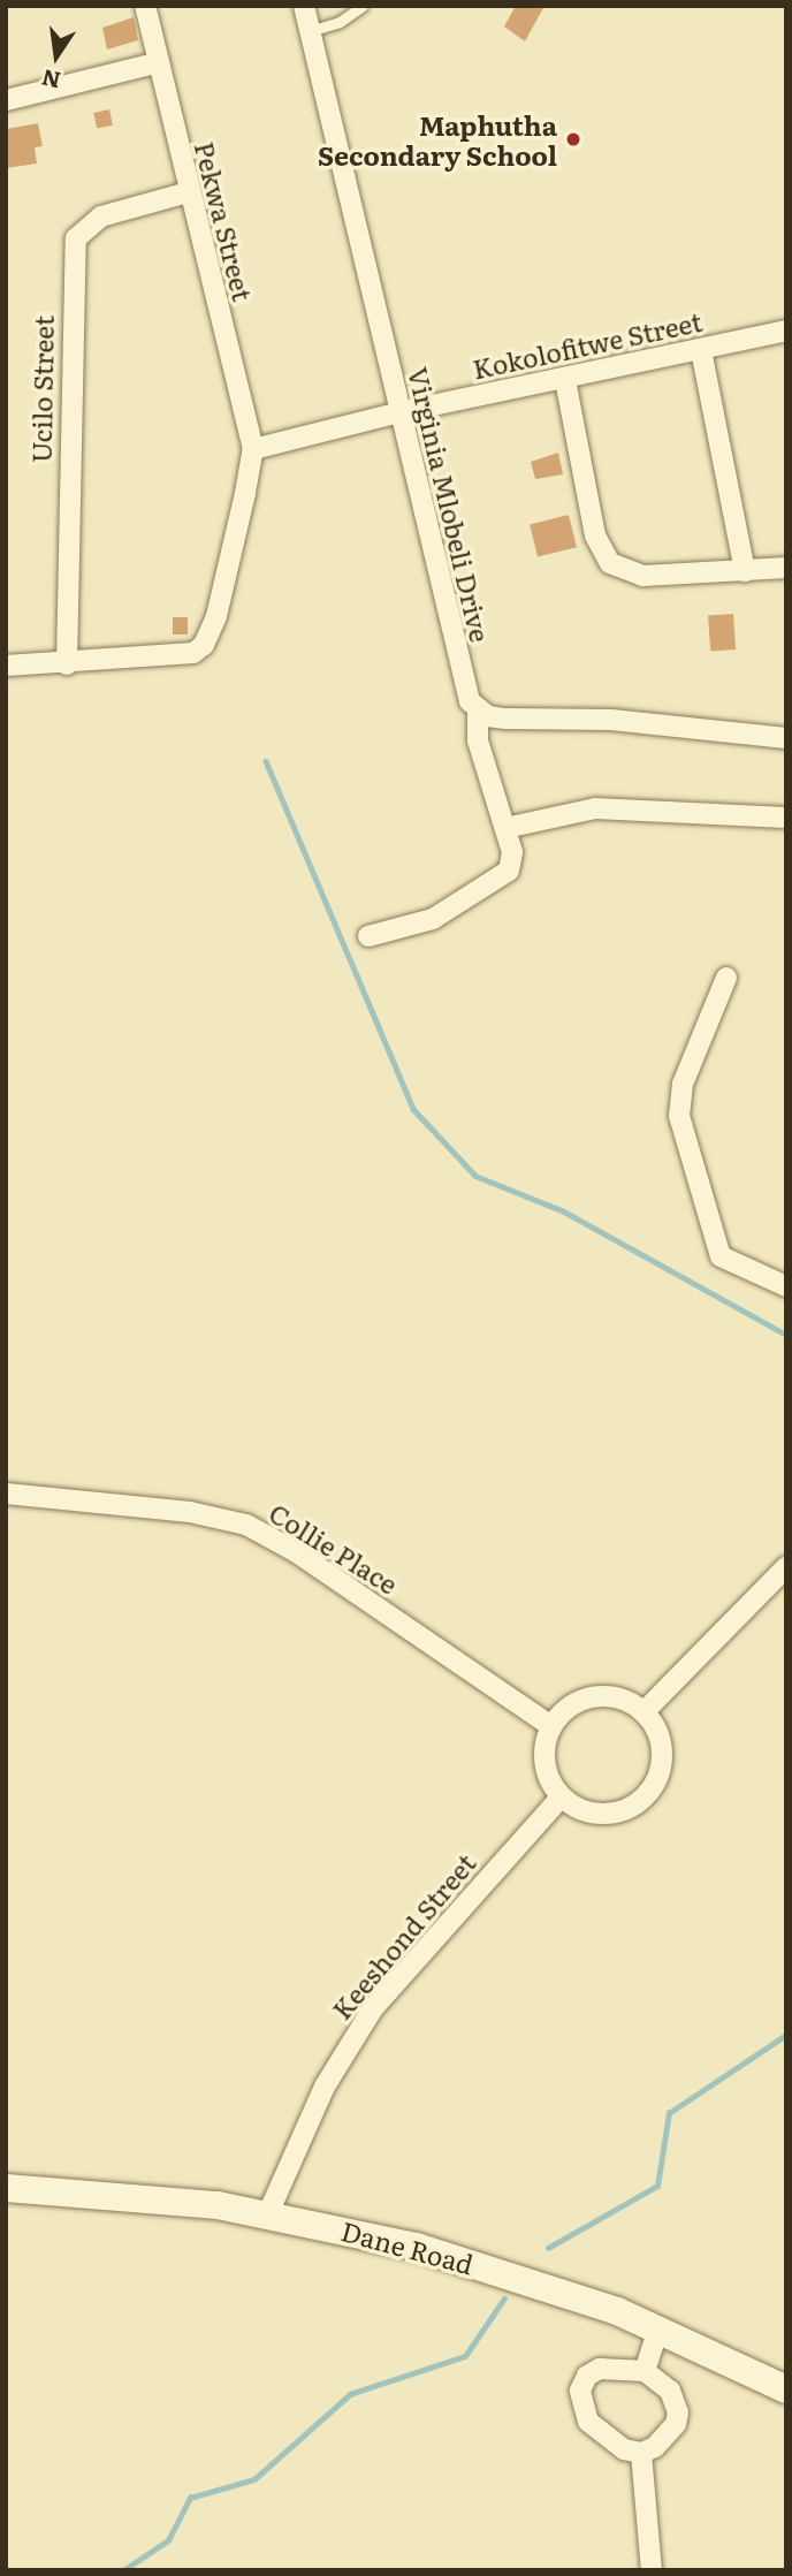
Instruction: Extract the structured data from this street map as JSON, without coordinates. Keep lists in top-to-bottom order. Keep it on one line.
{"streets":{"street":["Pekwa Street","Kokolofitwe Street","Ucilo Street","Virginia Mlobeli Drive","Collie Place","Keeshond Street","Dane Road"]},"crossings":[["Pekwa Street","Kokolofitwe Street"],["Pekwa Street","Ucilo Street"],["Kokolofitwe Street","Virginia Mlobeli Drive"],["Collie Place","Keeshond Street"],["Keeshond Street","Dane Road"]],"places":["Maphutha Secondary School"],"north":"bottom"}
